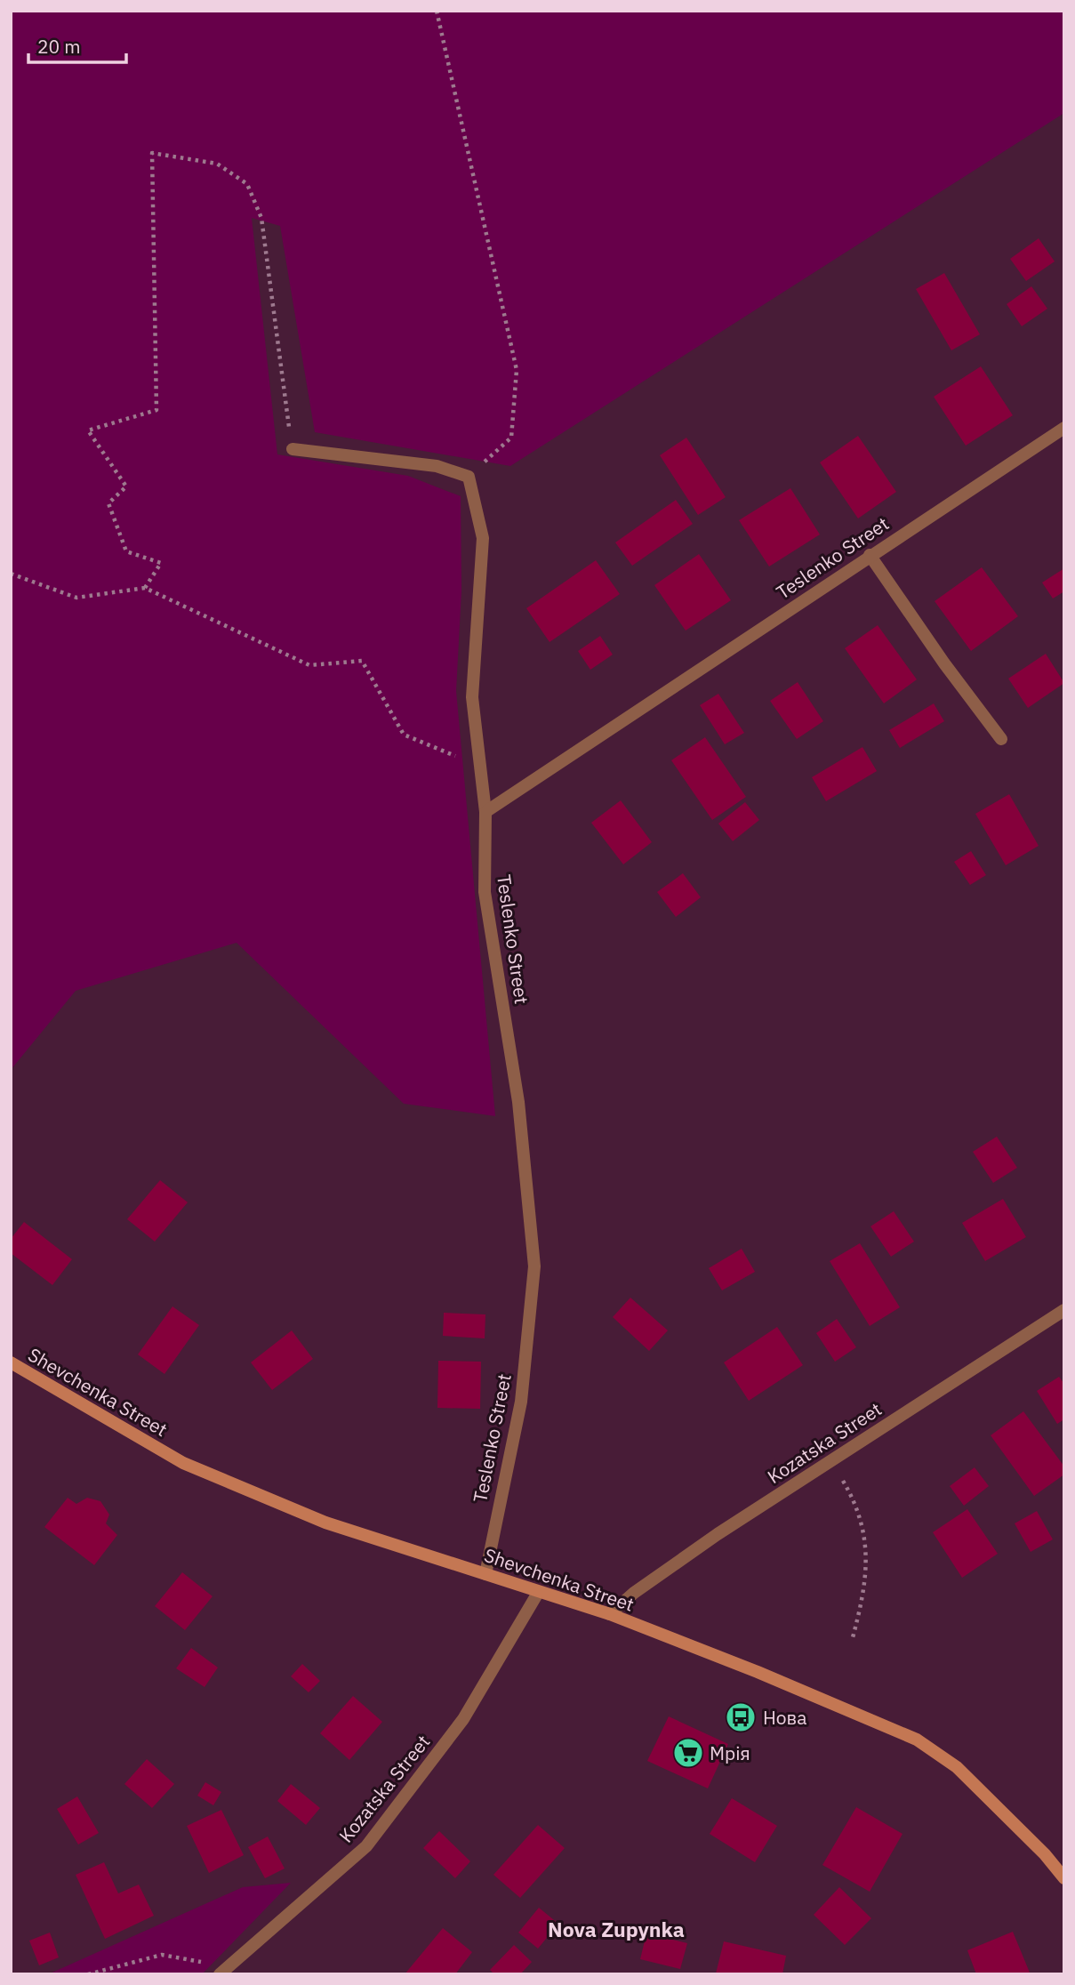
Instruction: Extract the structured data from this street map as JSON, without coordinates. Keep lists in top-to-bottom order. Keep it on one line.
{"streets":{"street":["Teslenko Street","Shevchenka Street","Kozatska Street"]},"crossings":[["Teslenko Street","Shevchenka Street"],["Shevchenka Street","Kozatska Street"]],"districts":["Nova Zupynka"],"places":{"bus stop":["Нова"],"supermarket":["Мрія"]},"scale_bar":"20 m"}
